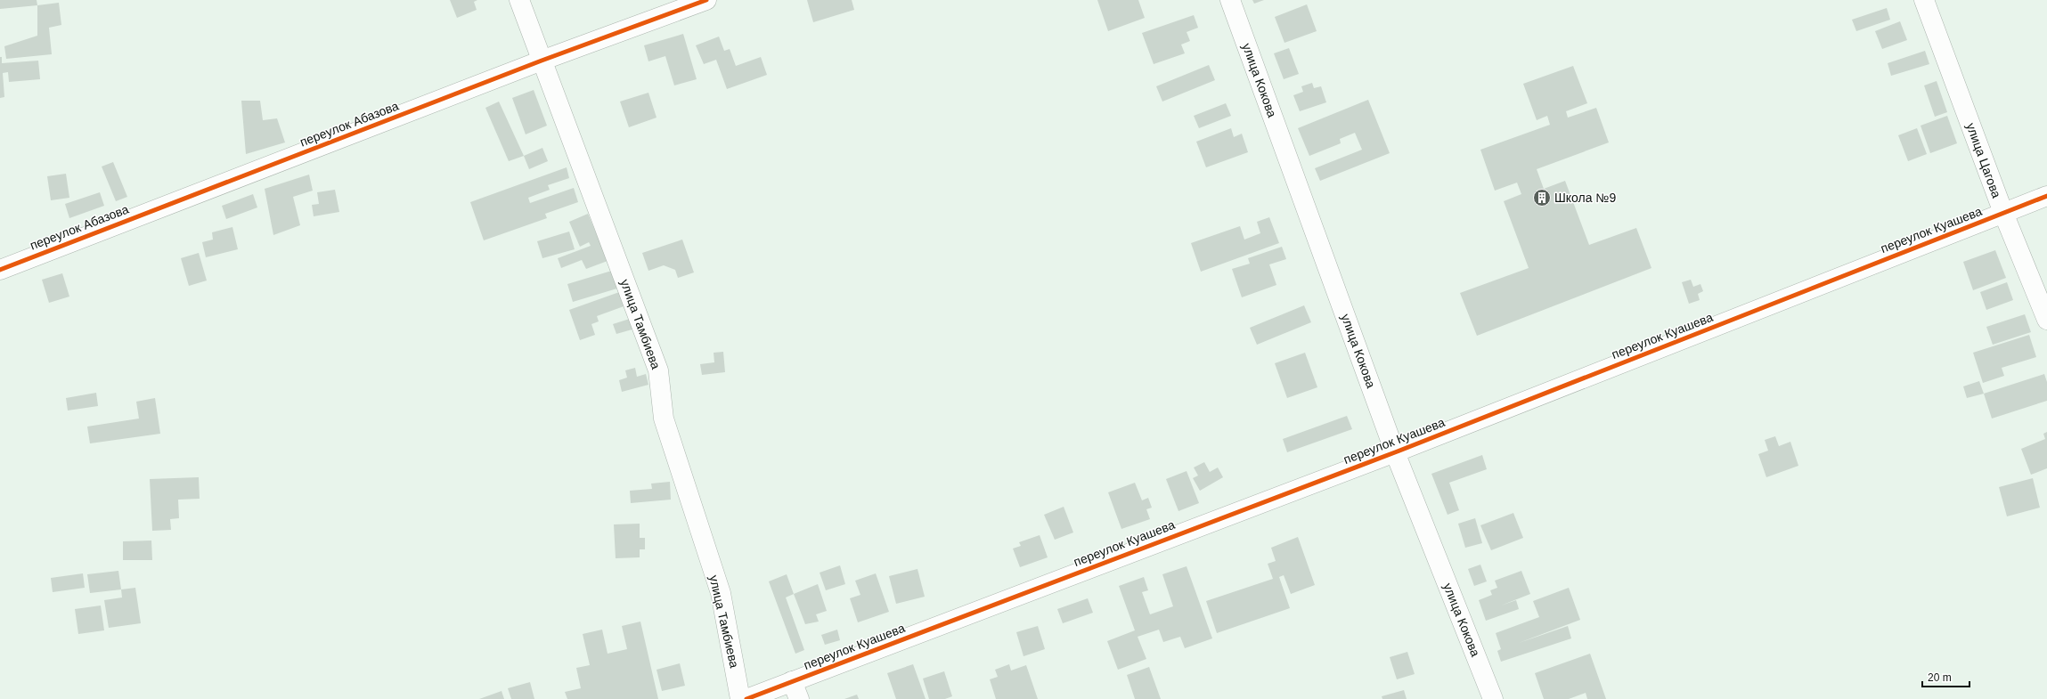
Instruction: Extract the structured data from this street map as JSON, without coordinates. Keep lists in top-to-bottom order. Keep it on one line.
{"streets":{"street":["улица Кокова","переулок Абазова","улица Цагова","переулок Куашева","улица Тамбиева"]},"crossings":[["улица Кокова","переулок Куашева"],["переулок Абазова","улица Тамбиева"],["улица Цагова","переулок Куашева"]],"places":{"building":["Школа №9"]},"scale_bar":"20 m"}
